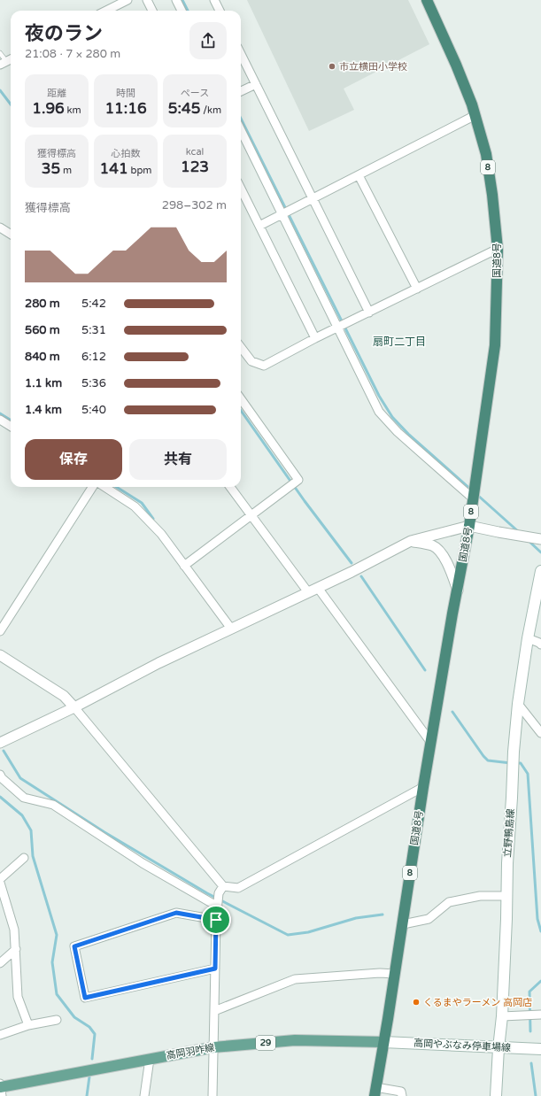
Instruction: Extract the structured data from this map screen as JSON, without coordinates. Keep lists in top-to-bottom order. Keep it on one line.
{"streets":{"highway":["8","国道8号"],"main road":["立野鴨島線","29","高岡やぶなみ停車場線","高岡羽咋線"]},"crossings":[["国道8号","高岡やぶなみ停車場線"],["国道8号","高岡羽咋線"],["立野鴨島線","高岡やぶなみ停車場線"],["高岡やぶなみ停車場線","高岡羽咋線"]],"districts":["扇町二丁目"],"places":["市立横田小学校","くるまやラーメン 高岡店"],"page":{"heading":["夜のラン","21:08 · 7 × 280 m"],"stats":[["距離","1.96 km"],["時間","11:16"],["ペース","5:45 /km"],["獲得標高","35 m"],["心拍数","141 bpm"],["kcal","123"]],"chart":["獲得標高","298–302 m"],"list":[{"name":"280 m","note":"5:42"},{"name":"560 m","note":"5:31"},{"name":"840 m","note":"6:12"},{"name":"1.1 km","note":"5:36"},{"name":"1.4 km","note":"5:40"}],"buttons":["保存","共有"]}}
